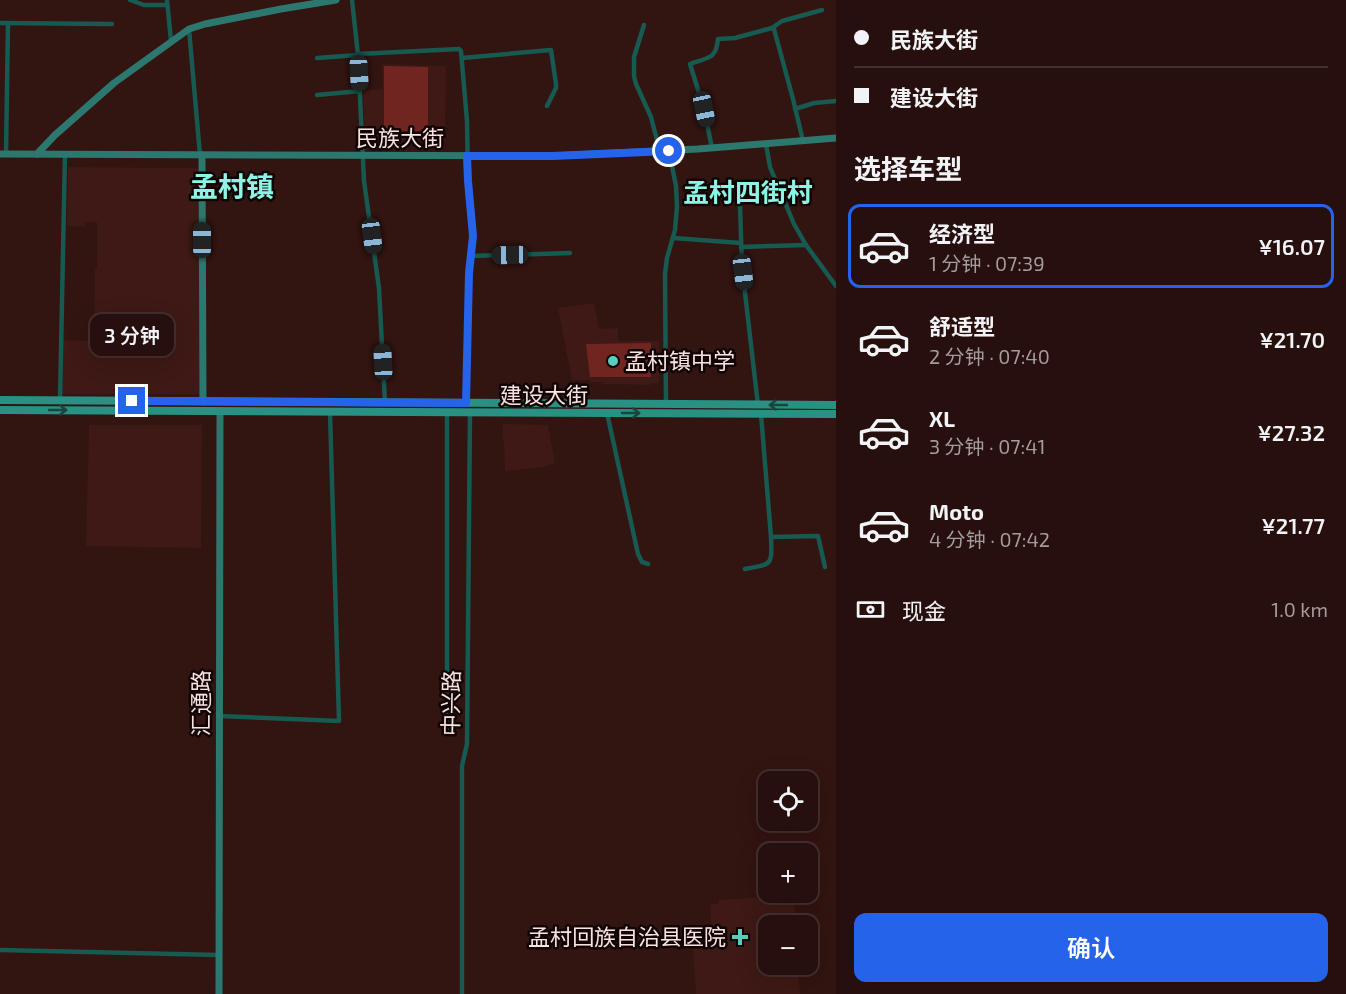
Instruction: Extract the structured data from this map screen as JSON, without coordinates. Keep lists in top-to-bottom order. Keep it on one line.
{"streets":{"main road":["建设大街"],"street":["民族大街","汇通路","中兴路"]},"crossings":[["建设大街","汇通路"],["建设大街","中兴路"]],"districts":["孟村镇","孟村四街村"],"places":{"other":["孟村镇中学"],"health":["孟村回族自治县医院"]},"page":{"banner":["民族大街","建设大街"],"heading":"选择车型","list":[{"name":"经济型","note":"1 分钟 · 07:39","value":"¥16.07"},{"name":"舒适型","note":"2 分钟 · 07:40","value":"¥21.70"},{"name":"XL","note":"3 分钟 · 07:41","value":"¥27.32"},{"name":"Moto","note":"4 分钟 · 07:42","value":"¥21.77"}],"bubble":"3 分钟","pay":["现金","1.0 km"],"map_buttons":["+","−"],"buttons":"确认"}}
